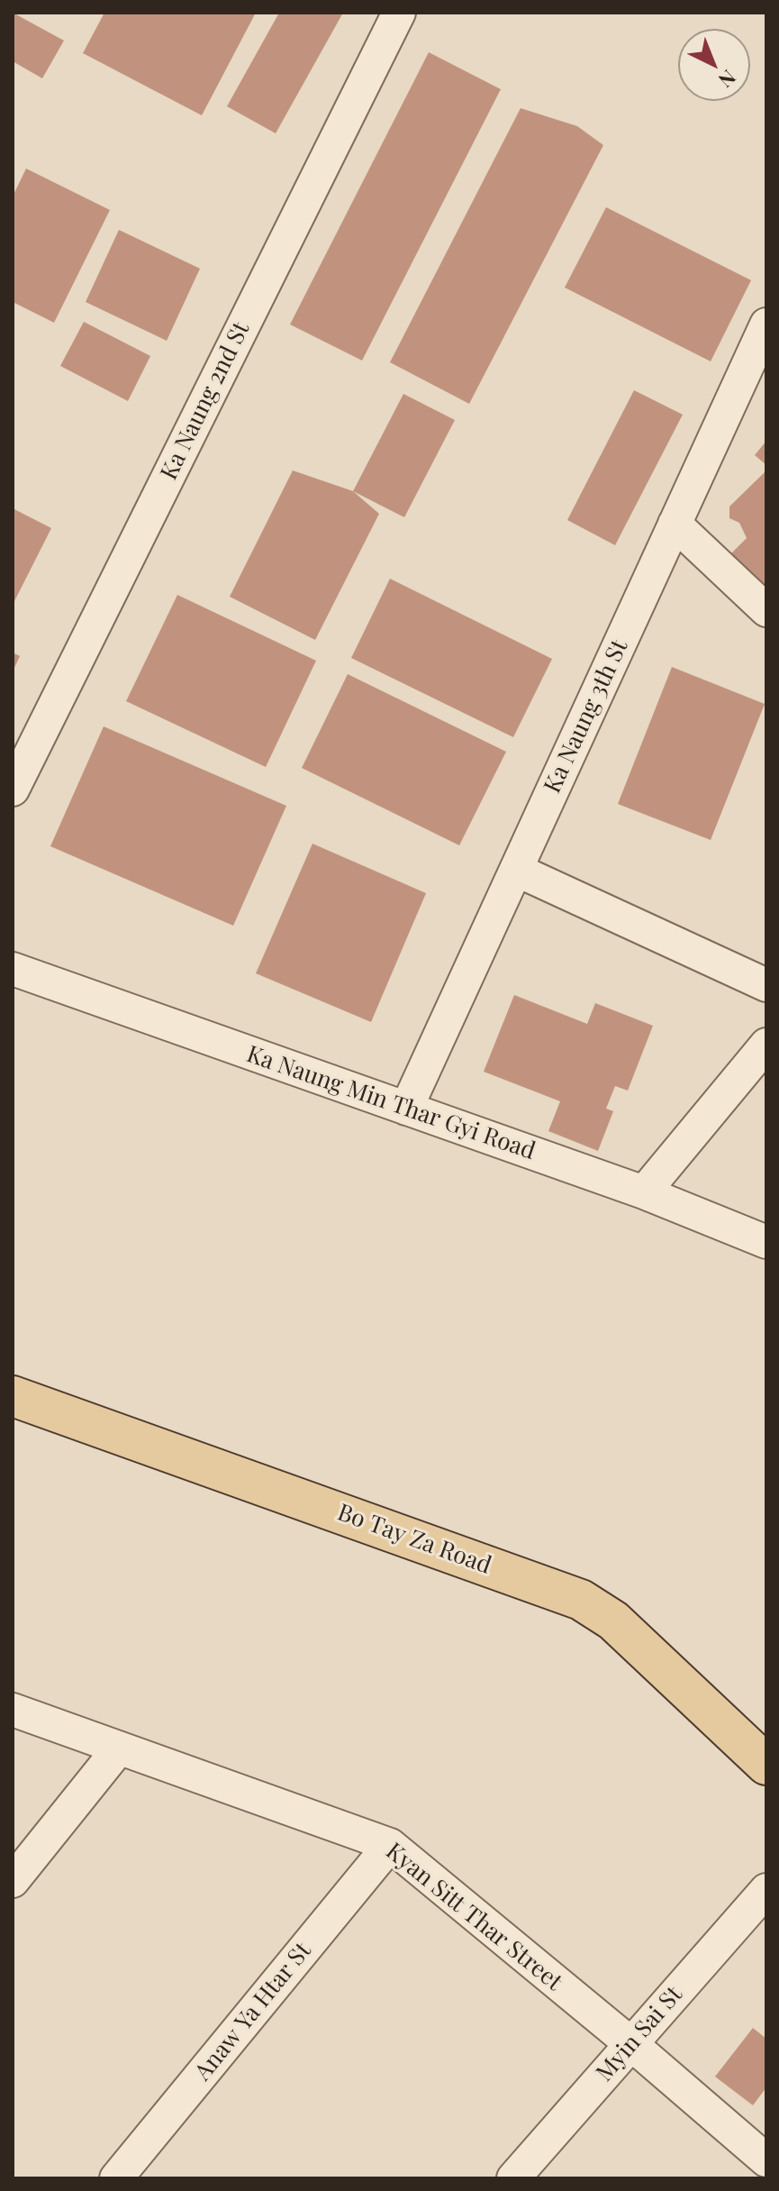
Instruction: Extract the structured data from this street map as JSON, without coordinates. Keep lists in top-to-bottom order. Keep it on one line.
{"streets":{"main road":["Bo Tay Za Road"],"street":["Ka Naung 2nd St","Ka Naung 3th St","Ka Naung Min Thar Gyi Road","Kyan Sitt Thar Street","Anaw Ya Htar St","Myin Sai St"]},"crossings":[["Ka Naung 3th St","Ka Naung Min Thar Gyi Road"],["Kyan Sitt Thar Street","Anaw Ya Htar St"],["Kyan Sitt Thar Street","Myin Sai St"]],"north":"bottom right"}
